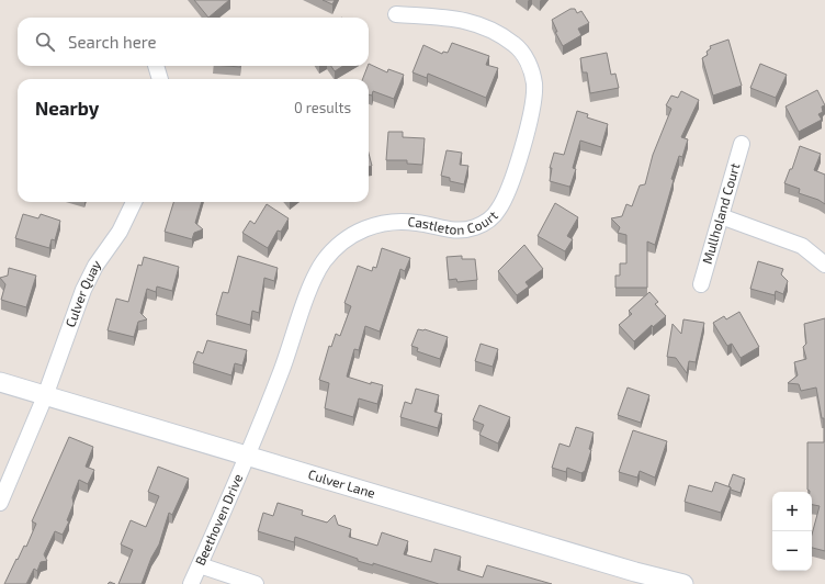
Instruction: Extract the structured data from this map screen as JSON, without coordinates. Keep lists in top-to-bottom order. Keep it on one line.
{"streets":{"street":["Mullholand Court","Castleton Court","Culver Quay","Culver Lane","Beethoven Drive"]},"crossings":[["Castleton Court","Culver Lane"],["Castleton Court","Beethoven Drive"],["Culver Quay","Culver Lane"],["Culver Lane","Beethoven Drive"]],"page":{"search":"Search here","heading":["Nearby","0 results"],"map_buttons":["+","−"]}}
